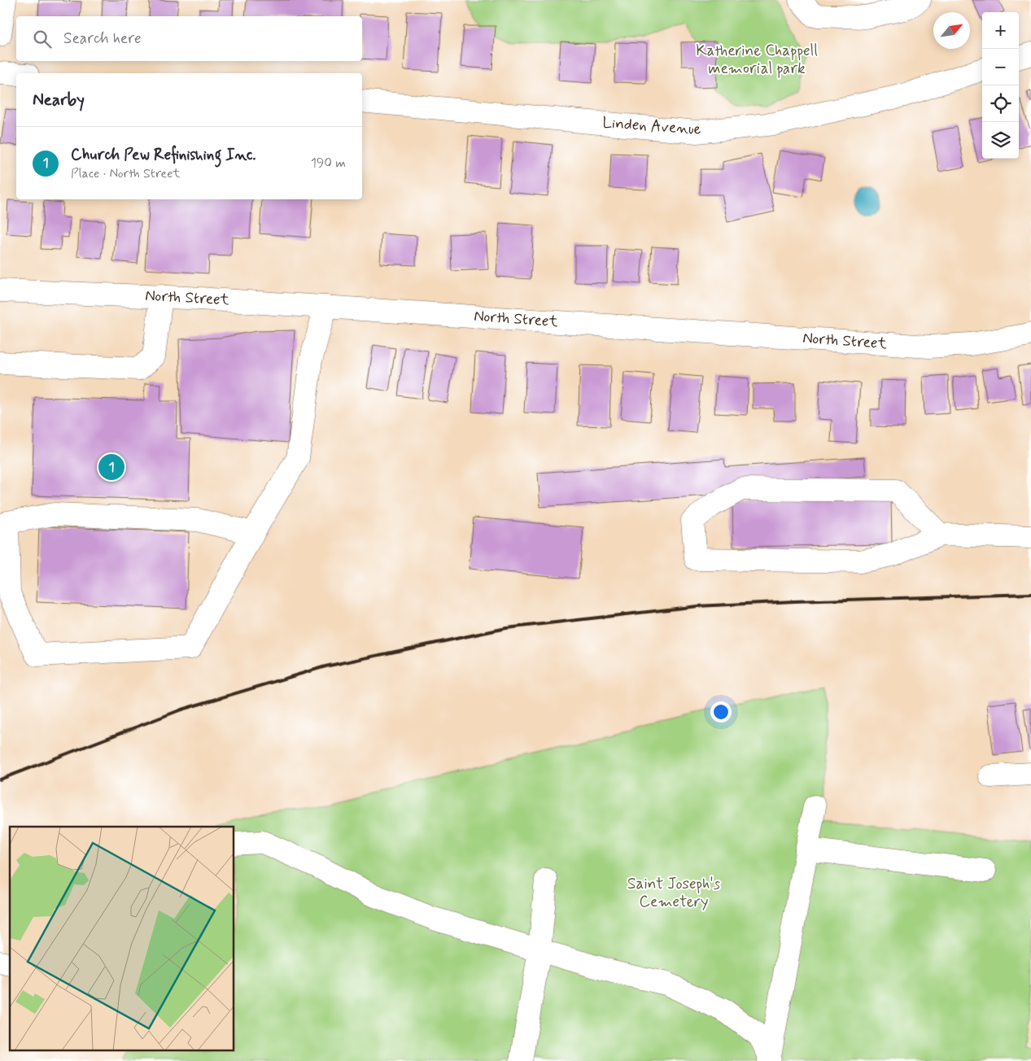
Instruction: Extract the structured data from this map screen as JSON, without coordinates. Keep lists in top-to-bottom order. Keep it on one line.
{"streets":{"main road":["Linden Avenue","North Street"]},"parks":["Katherine Chappell memorial park","Saint Joseph's Cemetery"],"north":"top right","page":{"map_buttons":["+","−"],"search":"Search here","heading":"Nearby","list":[{"mark":"1","name":"Church Pew Refinishing Inc.","note":"Place · North Street","value":"190 m"}],"pins":"1"}}
